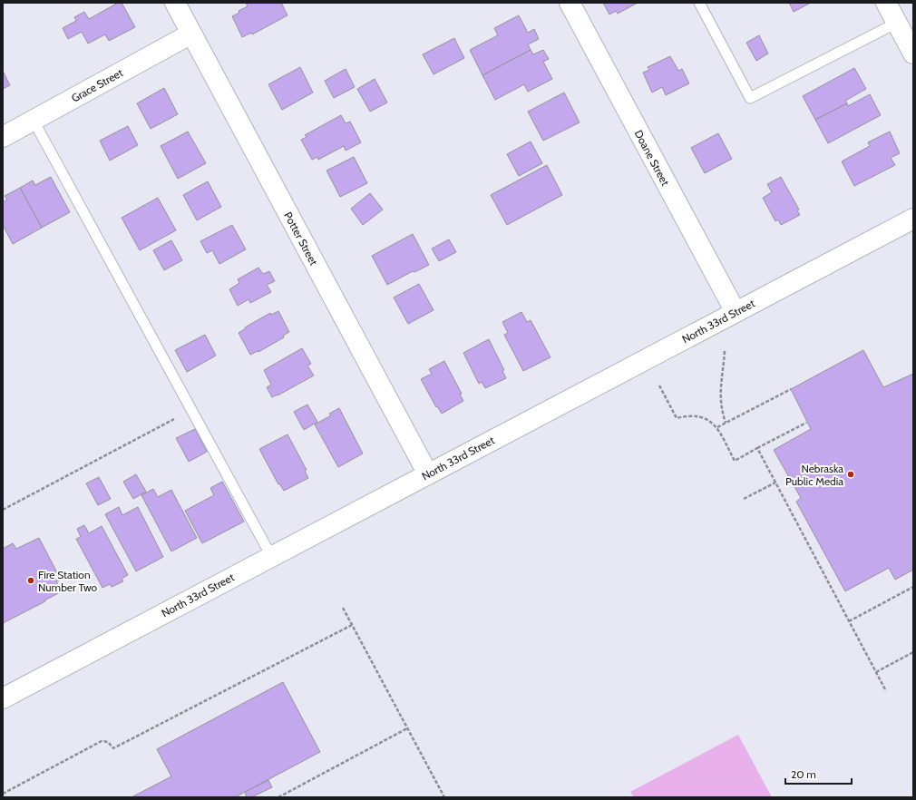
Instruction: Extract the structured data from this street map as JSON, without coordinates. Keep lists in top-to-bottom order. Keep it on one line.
{"streets":{"street":["Grace Street","Doane Street","Potter Street","North 33rd Street"]},"crossings":[["Grace Street","Potter Street"],["Doane Street","North 33rd Street"],["Potter Street","North 33rd Street"]],"places":["Nebraska Public Media","Fire Station Number Two"],"scale_bar":"20 m"}
